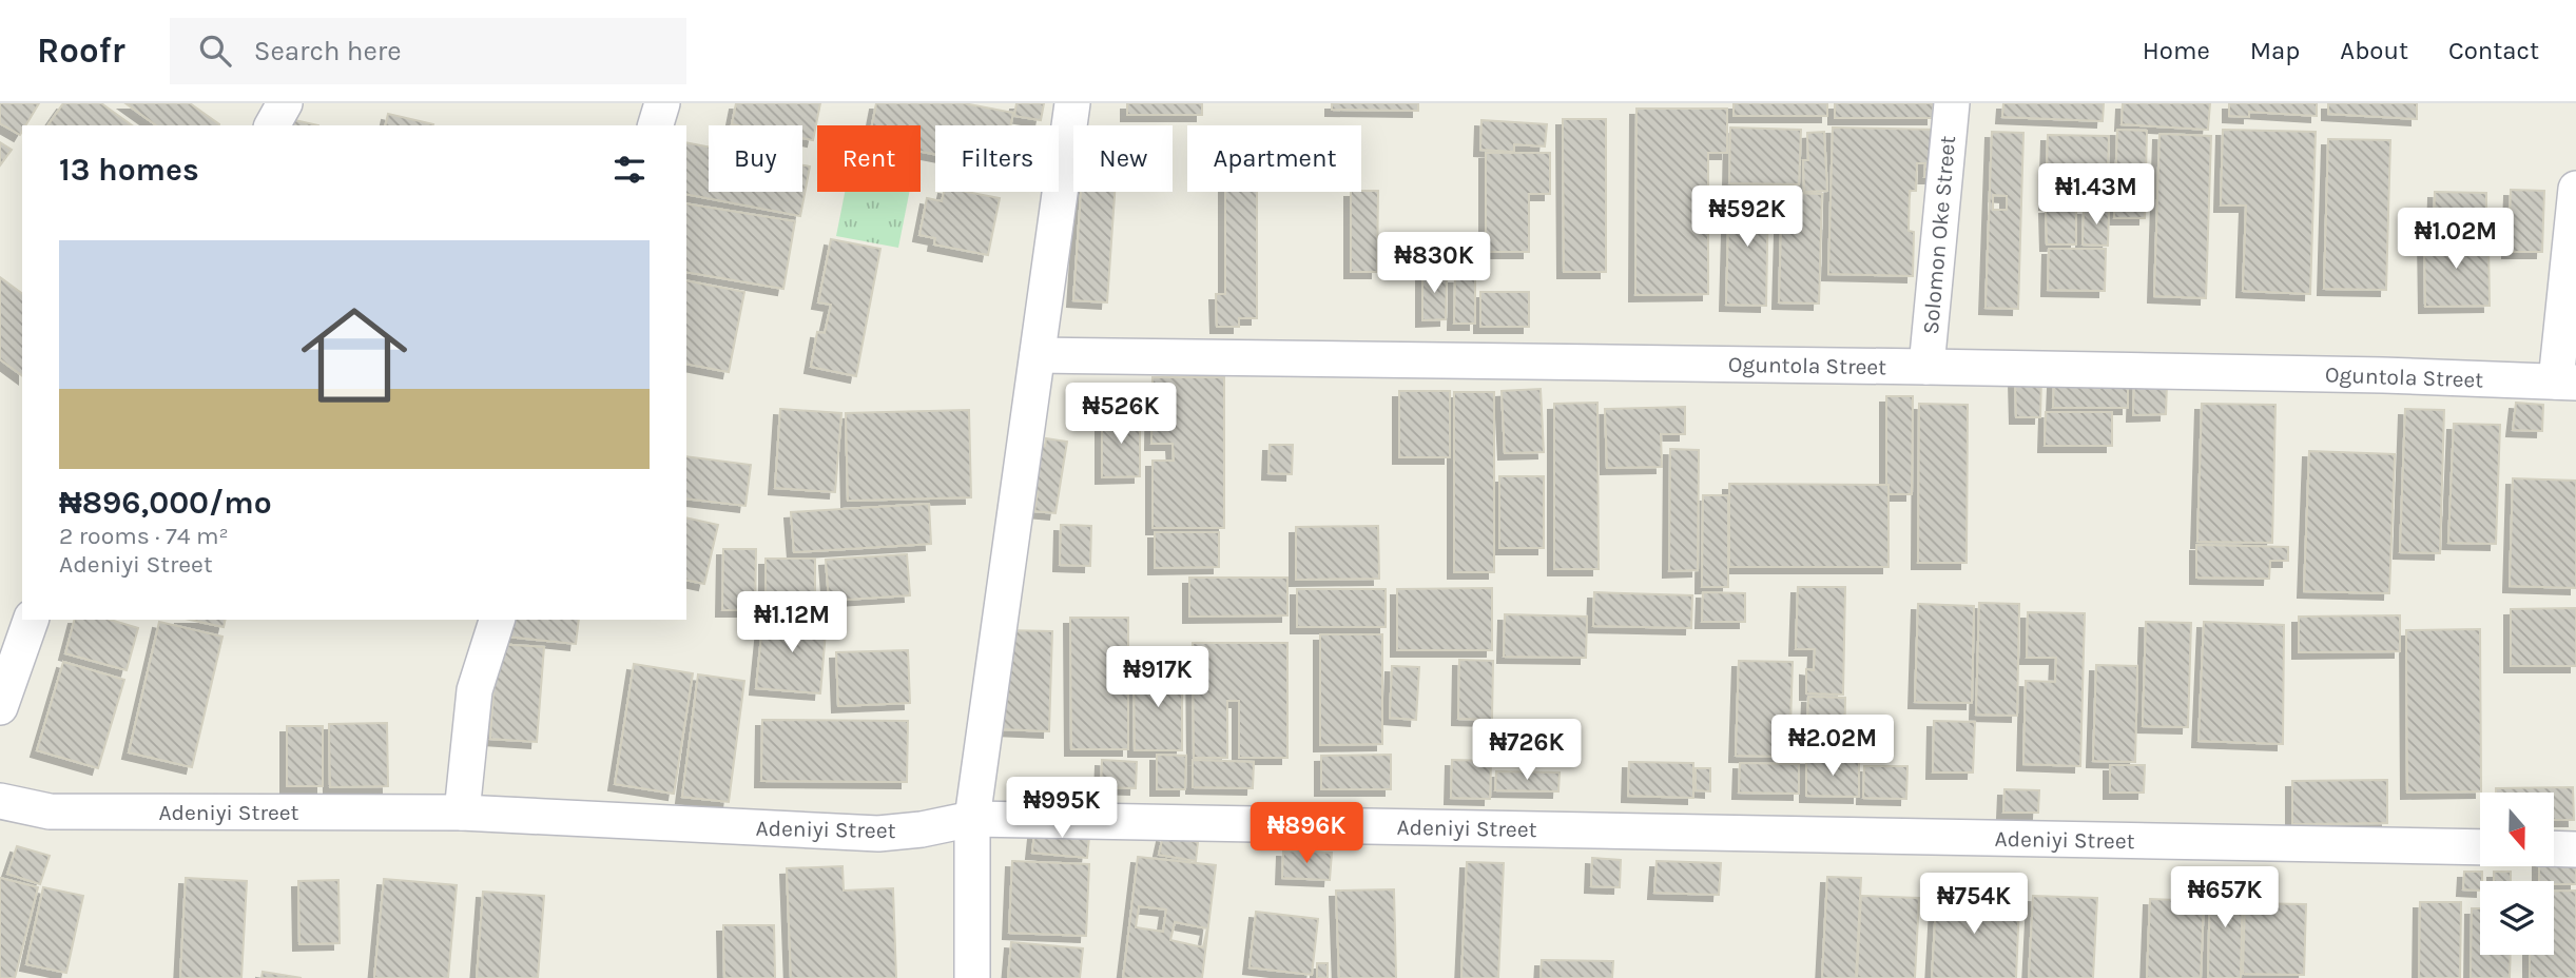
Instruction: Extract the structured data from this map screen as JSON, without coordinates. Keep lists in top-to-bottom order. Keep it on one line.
{"streets":{"street":["Solomon Oke Street","Oguntola Street","Adeniyi Street"]},"crossings":[["Solomon Oke Street","Oguntola Street"]],"north":"bottom","page":{"header":"Roofr","search":"Search here","nav":["Home","Map","About","Contact"],"chip":["Buy","Rent","Filters","New","Apartment"],"heading":"13 homes","price":["₦1.43M","₦592K","₦1.02M","₦830K","₦526K","₦1.12M","₦917K","₦2.02M","₦726K","₦995K","₦896K","₦657K","₦754K"],"list":[{"name":"₦896,000/mo","note":"2 rooms · 74 m² · Adeniyi Street"}]}}
